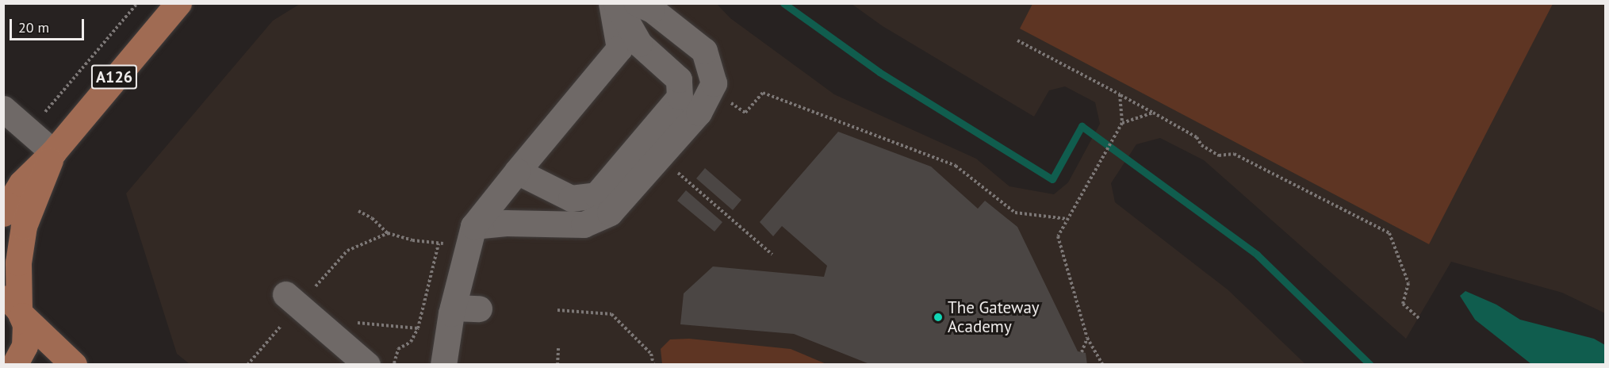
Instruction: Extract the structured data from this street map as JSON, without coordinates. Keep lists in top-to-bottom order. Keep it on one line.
{"streets":{"main road":["A126"]},"places":["The Gateway Academy"],"scale_bar":"20 m"}
